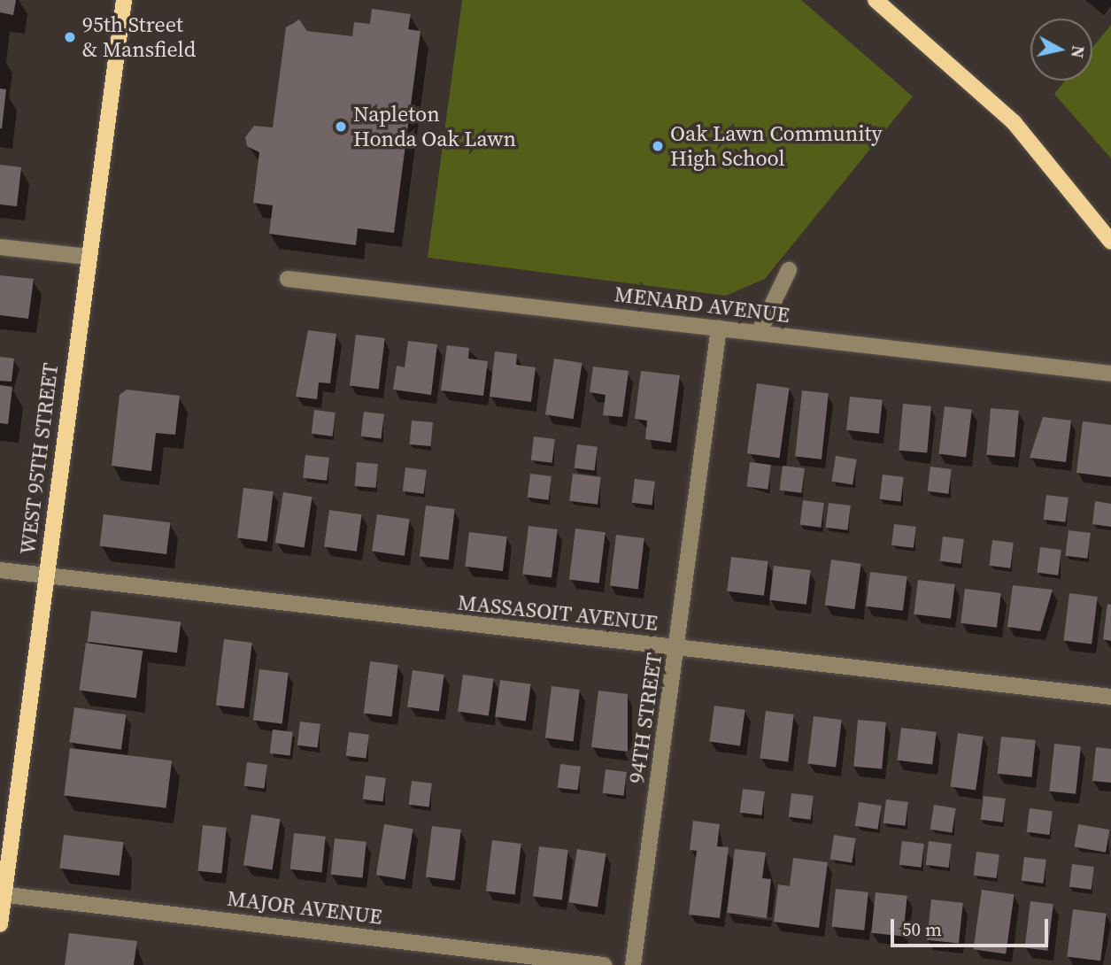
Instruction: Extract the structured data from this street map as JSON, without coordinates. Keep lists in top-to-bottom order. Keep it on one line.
{"streets":{"main road":["WEST 95TH STREET"],"street":["MENARD AVENUE","MASSASOIT AVENUE","94TH STREET","MAJOR AVENUE"]},"crossings":[["MENARD AVENUE","94TH STREET"],["WEST 95TH STREET","MASSASOIT AVENUE"],["WEST 95TH STREET","MAJOR AVENUE"],["MASSASOIT AVENUE","94TH STREET"]],"places":["95th Street & Mansfield","Napleton Honda Oak Lawn","Oak Lawn Community High School"],"scale_bar":"50 m","north":"right"}
